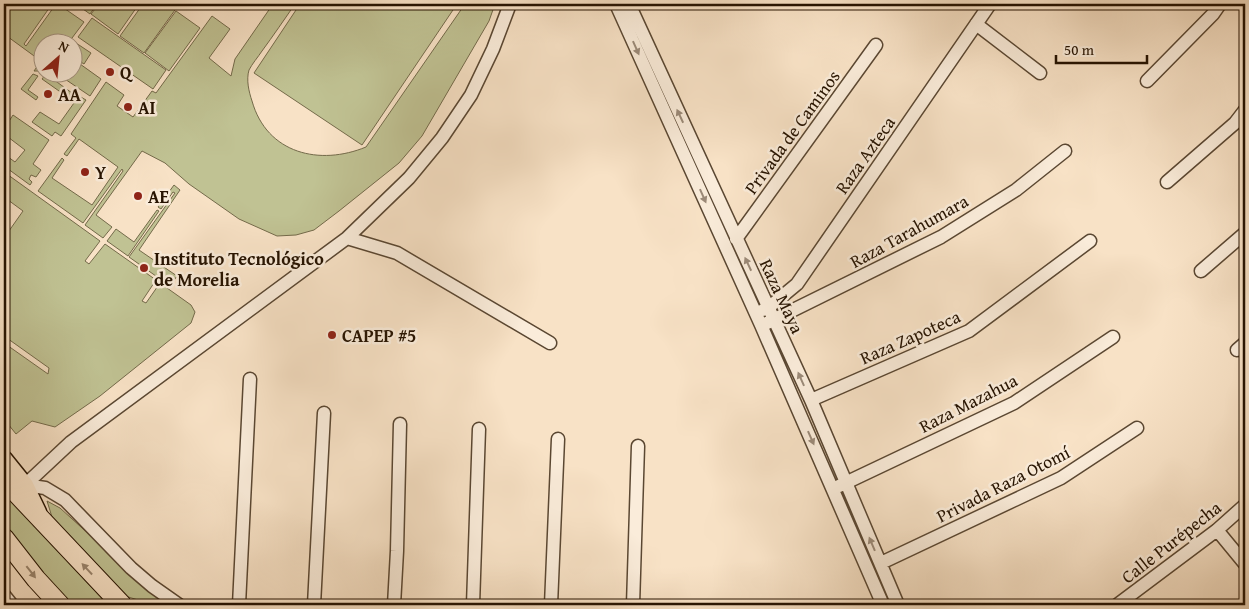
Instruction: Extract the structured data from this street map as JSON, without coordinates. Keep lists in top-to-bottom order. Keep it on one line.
{"streets":{"street":["Privada de Caminos","Raza Azteca","Raza Tarahumara","Raza Maya","Raza Zapoteca","Raza Mazahua","Privada Raza Otomí","Calle Purépecha"]},"crossings":[["Privada de Caminos","Raza Maya"],["Raza Azteca","Raza Tarahumara"],["Raza Azteca","Raza Maya"],["Raza Tarahumara","Raza Maya"],["Raza Maya","Raza Zapoteca"],["Raza Maya","Raza Mazahua"],["Raza Maya","Privada Raza Otomí"]],"places":["Q","AA","AI","Y","AE","Instituto Tecnológico de Morelia","CAPEP #5"],"scale_bar":"50 m","north":"top right"}
